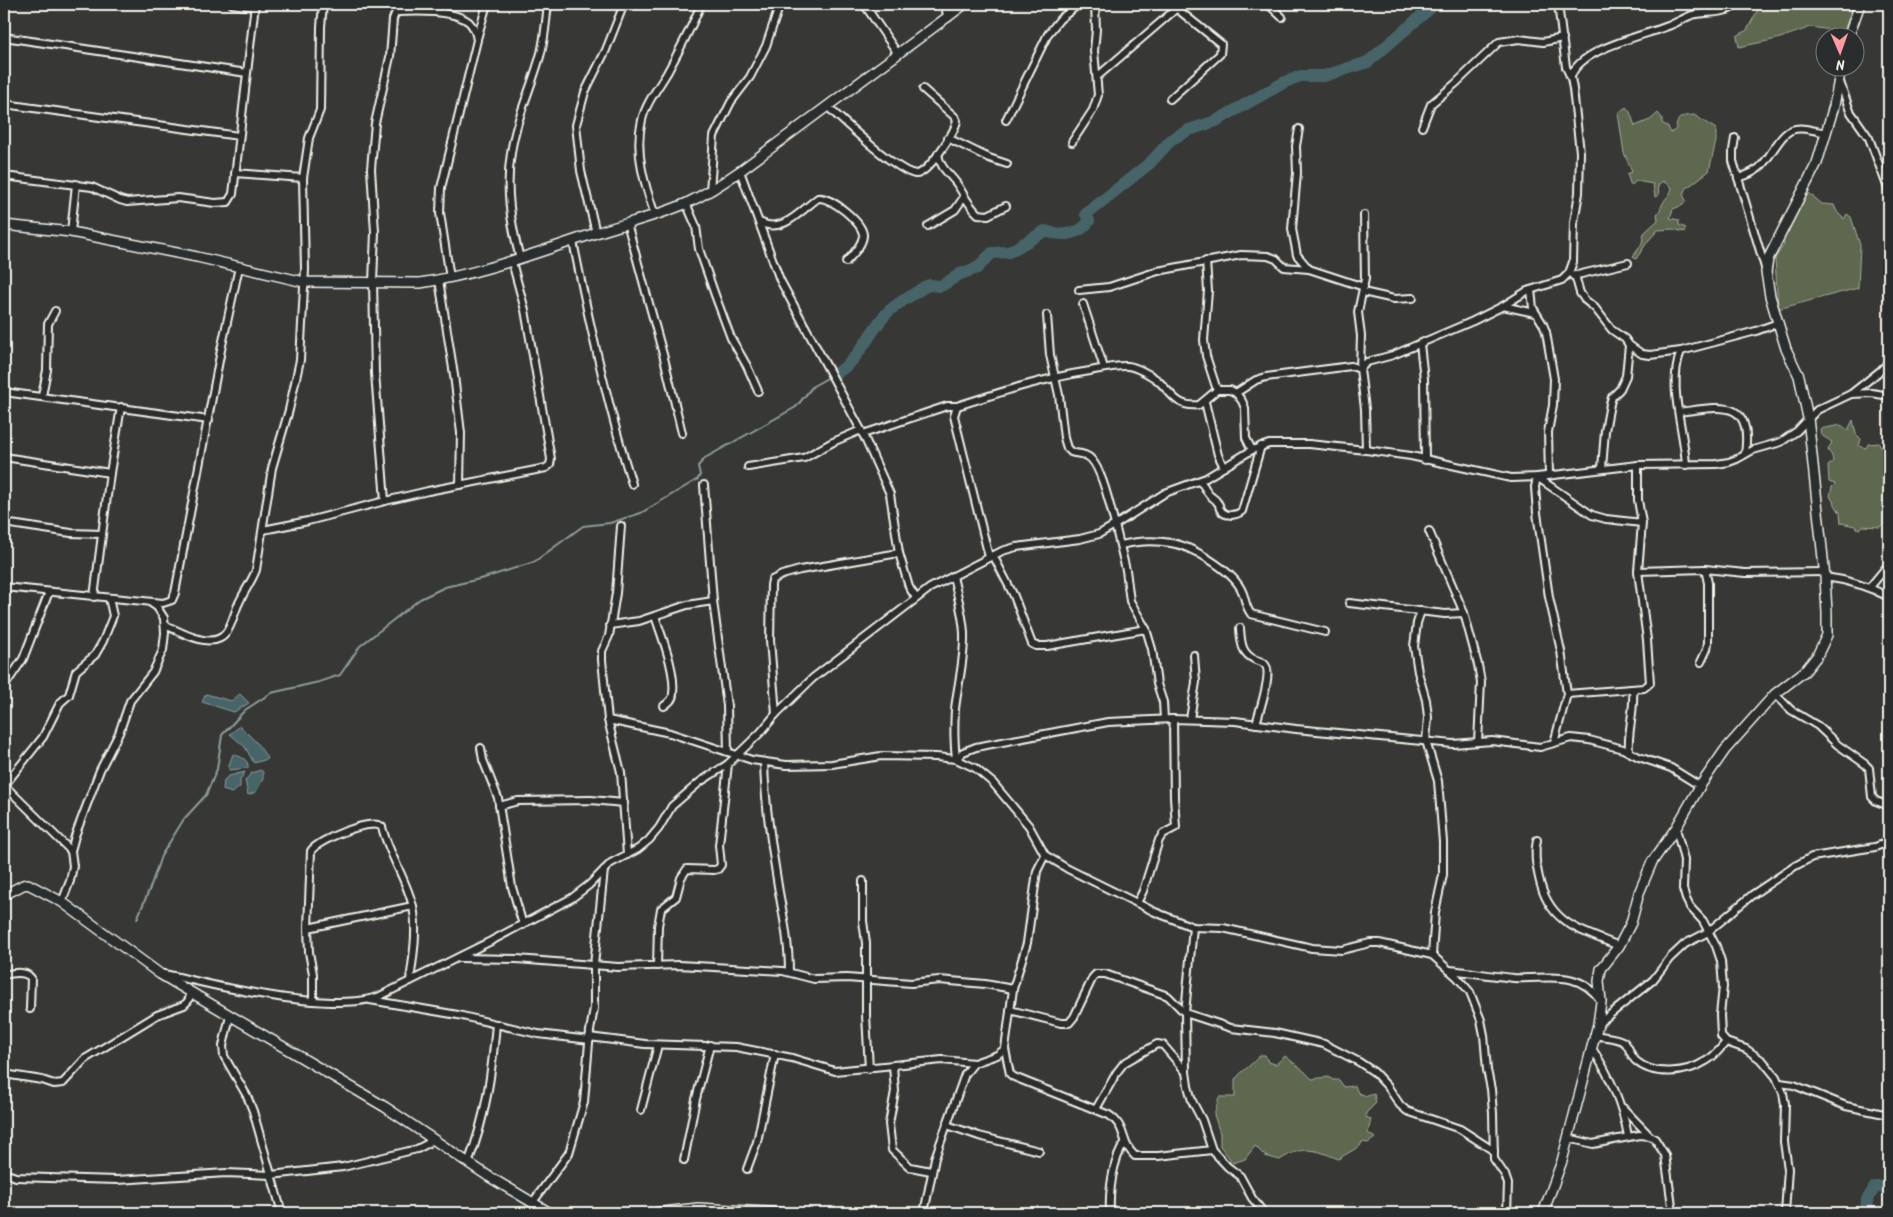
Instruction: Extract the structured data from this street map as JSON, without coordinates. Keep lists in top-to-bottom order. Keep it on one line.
{"north":"bottom"}
